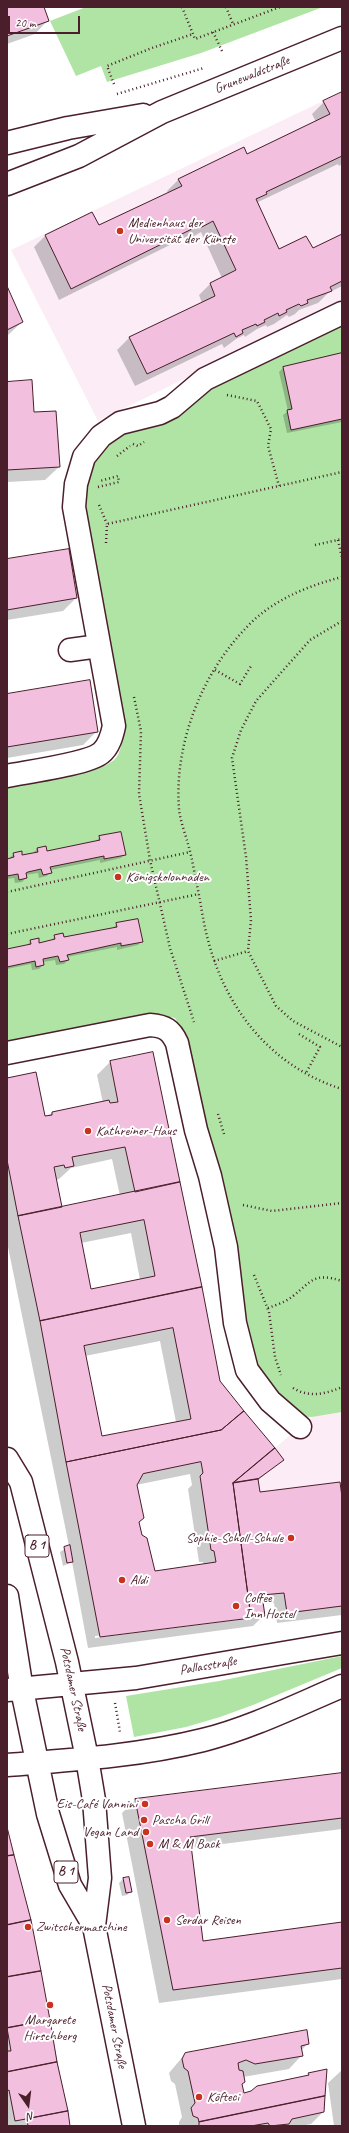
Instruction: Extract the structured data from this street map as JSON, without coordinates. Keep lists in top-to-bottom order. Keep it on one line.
{"streets":{"main road":["Grunewaldstraße","B 1","Pallasstraße","Potsdamer Straße"]},"crossings":[["Pallasstraße","Potsdamer Straße"]],"places":["Medienhaus der Universität der Künste","Königskolonnaden","Kathreiner-Haus","Sophie-Scholl-Schule","Aldi","Coffee Inn Hostel","Eis-Café Vannini","Pascha Grill","Vegan Land","M & M Back","Serdar Reisen","Zwitschermaschine","Margarete Hirschberg","Köfteci"],"scale_bar":"20 m","north":"bottom"}
